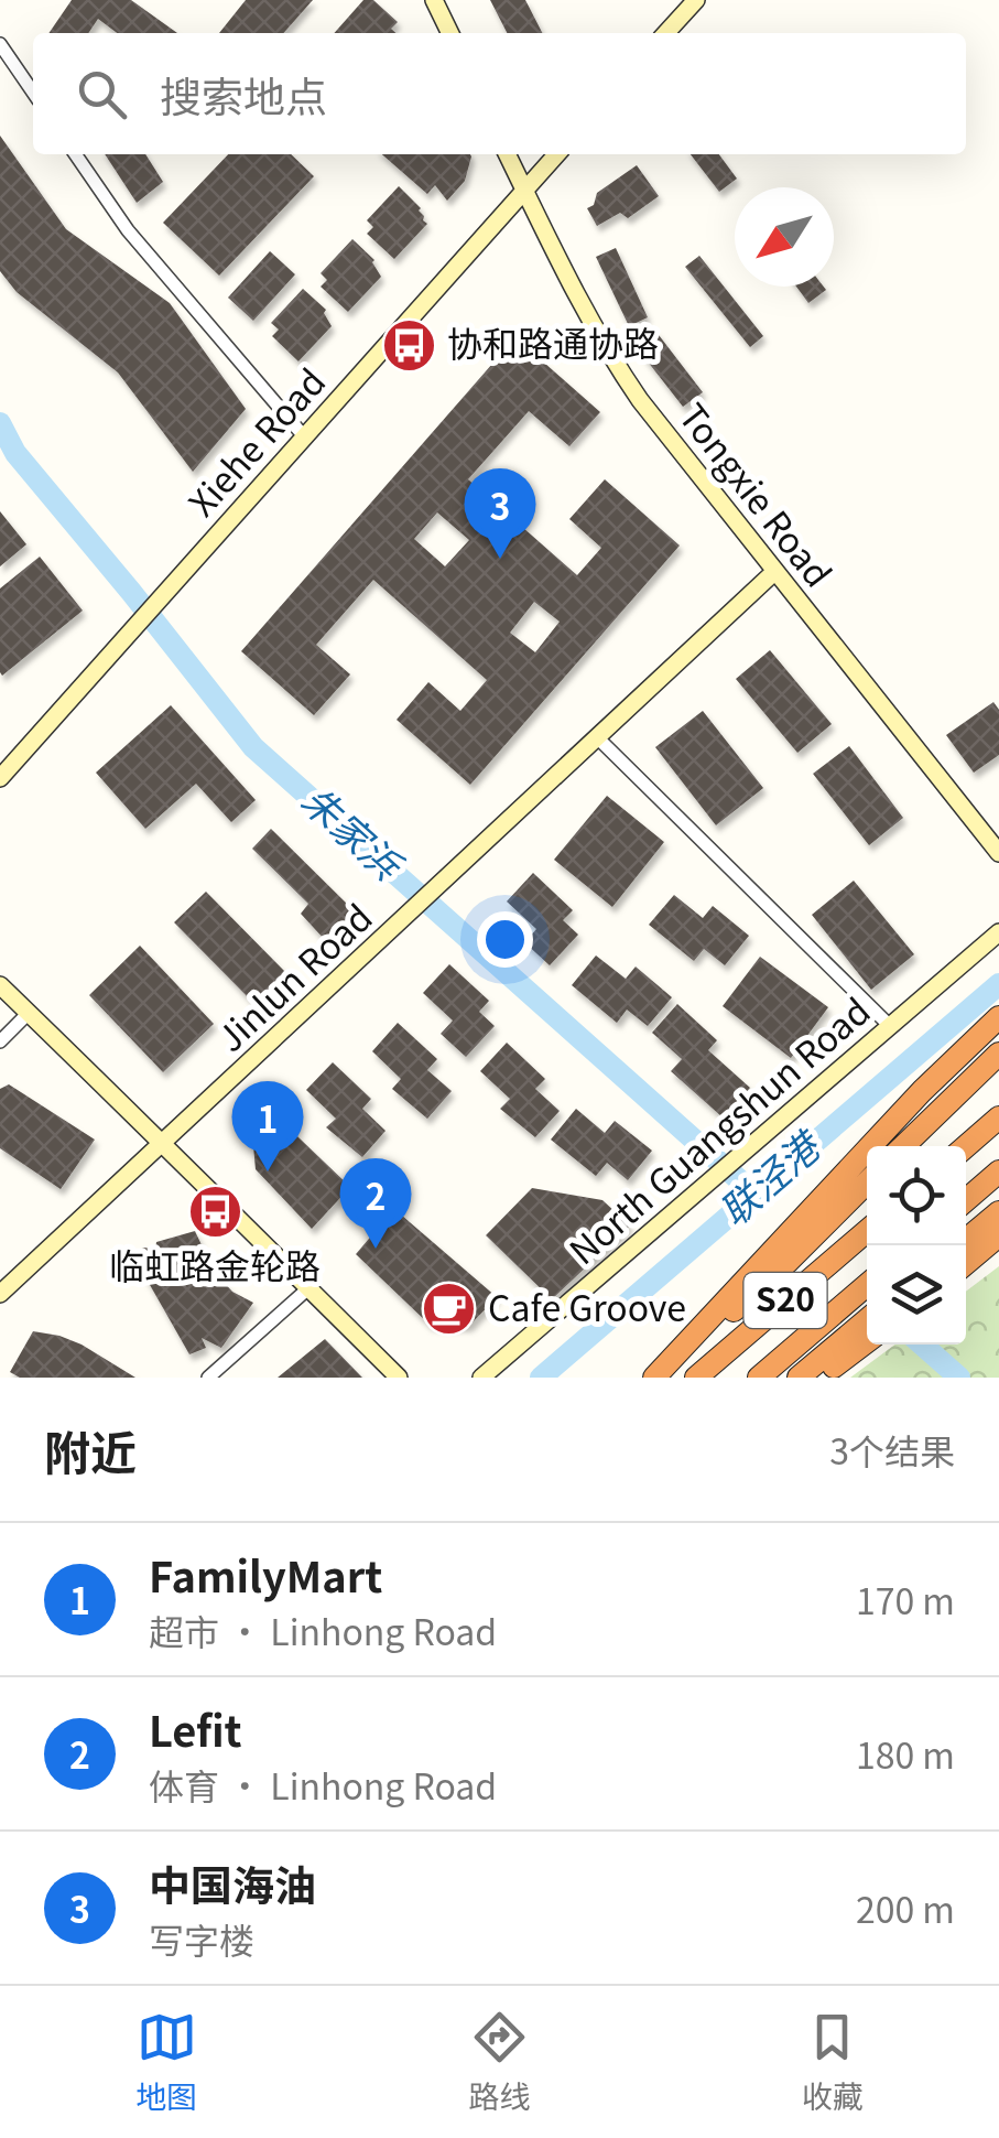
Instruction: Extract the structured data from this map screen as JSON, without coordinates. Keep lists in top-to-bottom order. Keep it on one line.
{"streets":{"highway":["S20"],"street":["Xiehe Road","Tongxie Road","Jinlun Road","North Guangshun Road"]},"crossings":[["Xiehe Road","Tongxie Road"],["Tongxie Road","Jinlun Road"]],"water":["朱家浜","联泾港"],"places":{"bus stop":["协和路通协路","临虹路金轮路"],"cafe":["Cafe Groove"]},"north":"bottom left","page":{"search":"搜索地点","pins":["3","1","2"],"heading":["附近","3个结果"],"list":[{"mark":"1","name":"FamilyMart","note":"超市 · Linhong Road","value":"170 m"},{"mark":"2","name":"Lefit","note":"体育 · Linhong Road","value":"180 m"},{"mark":"3","name":"中国海油","note":"写字楼","value":"200 m"}],"nav":["地图","路线","收藏"]}}
